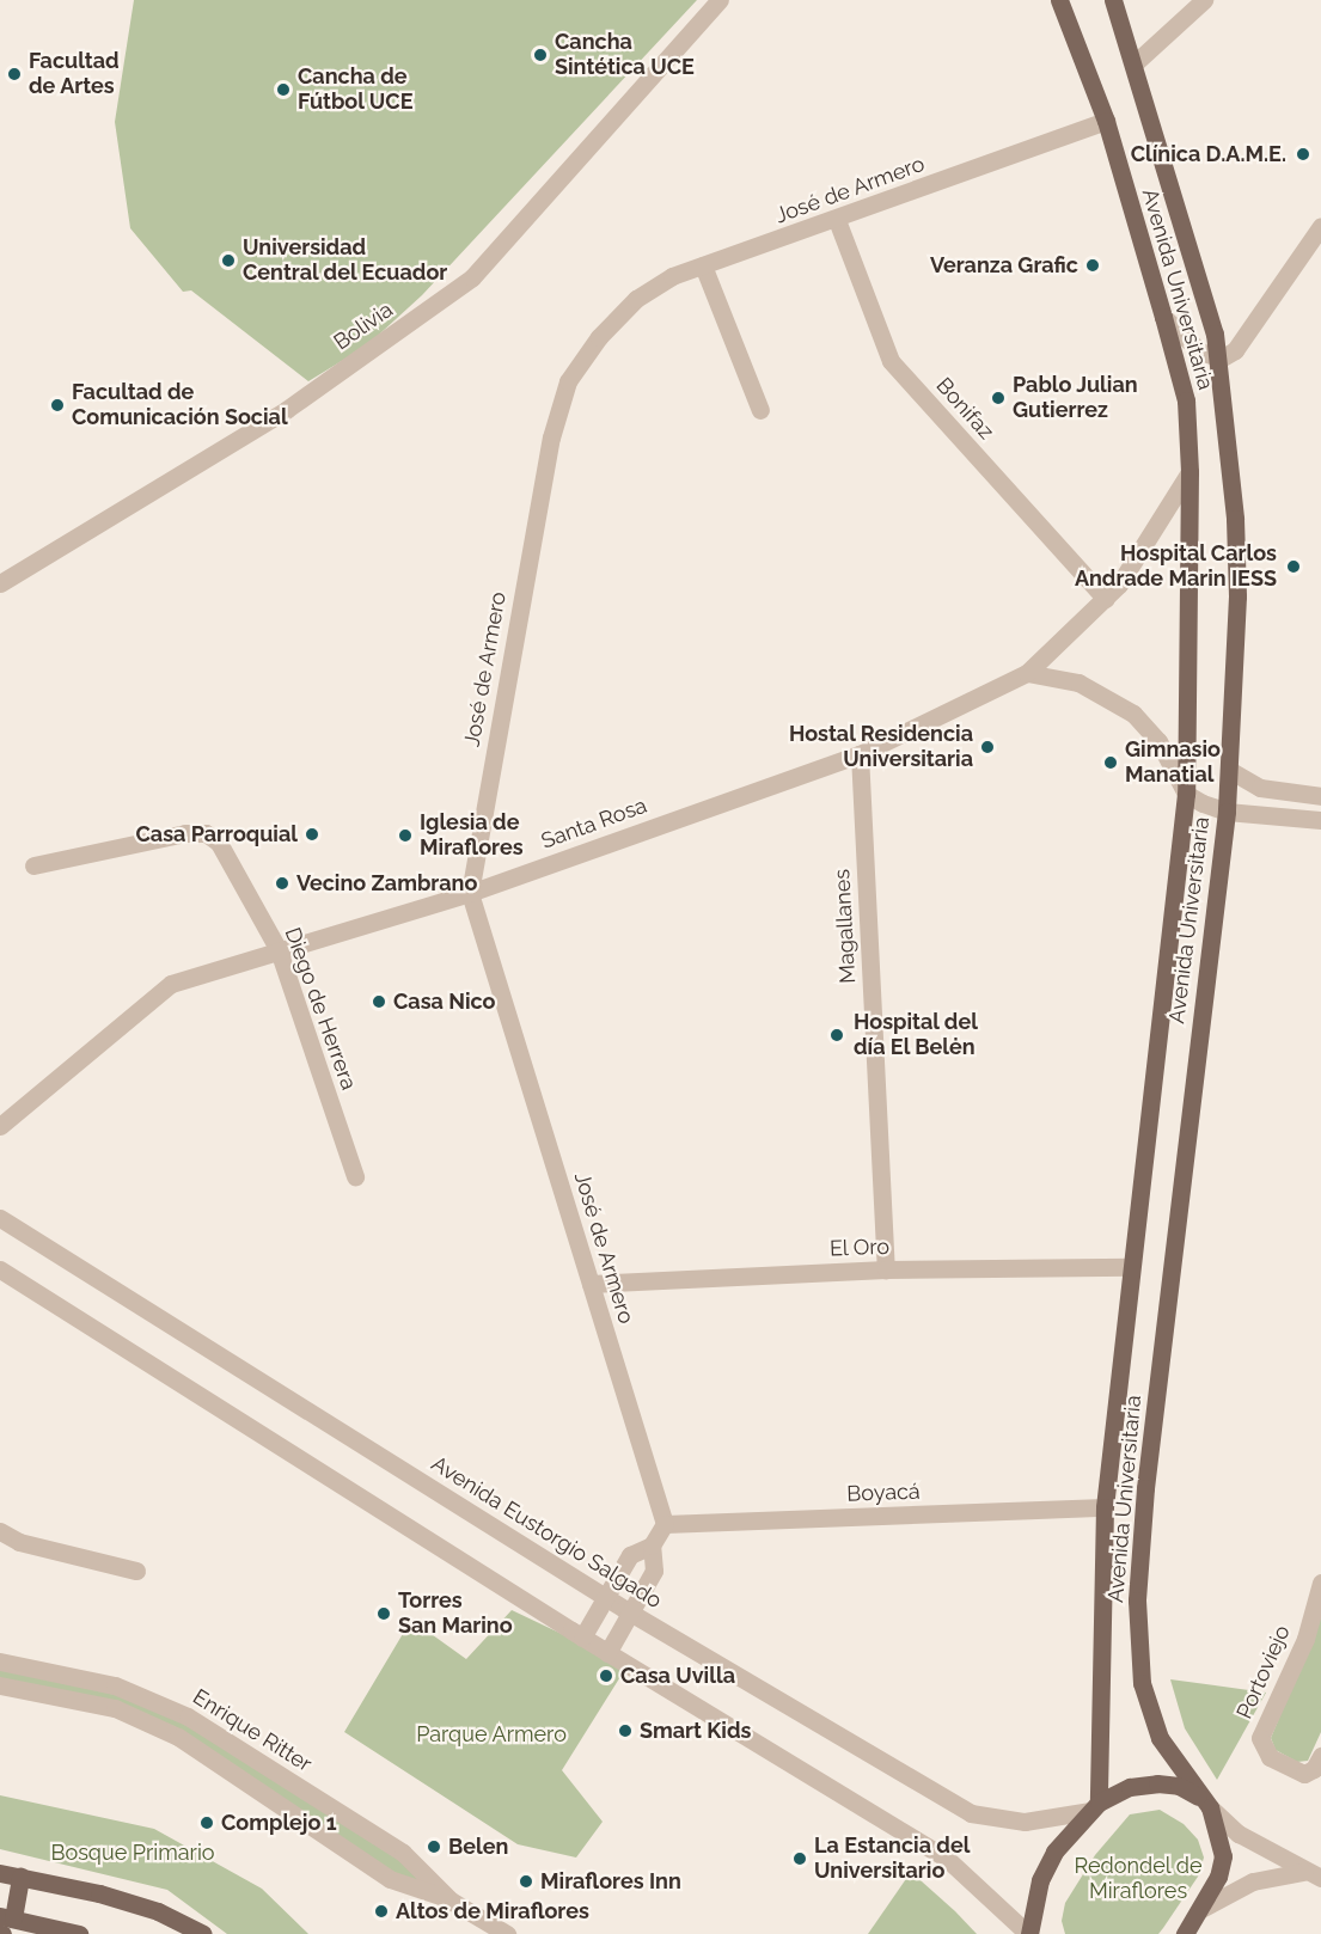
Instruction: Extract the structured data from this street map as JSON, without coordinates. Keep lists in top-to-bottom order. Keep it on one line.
{"streets":{"main road":["Avenida Universitaria"],"street":["José de Armero","Bolivia","Bonifaz","Santa Rosa","Magallanes","Diego de Herrera","El Oro","Boyacá","Avenida Eustorgio Salgado","Portoviejo","Enrique Ritter"]},"crossings":[["José de Armero","Avenida Universitaria"],["José de Armero","Bonifaz"],["José de Armero","Santa Rosa"],["José de Armero","El Oro"],["José de Armero","Boyacá"],["Avenida Universitaria","Santa Rosa"],["Avenida Universitaria","El Oro"],["Avenida Universitaria","Boyacá"],["Avenida Universitaria","Avenida Eustorgio Salgado"],["Bonifaz","Santa Rosa"],["Santa Rosa","Magallanes"],["Santa Rosa","Diego de Herrera"],["Magallanes","El Oro"]],"parks":["Parque Armero","Bosque Primario","Redondel de Miraflores"],"places":["Cancha Sintética UCE","Facultad de Artes","Cancha de Fútbol UCE","Clínica D.A.M.E.","Universidad Central del Ecuador","Veranza Grafic","Pablo Julian Gutierrez","Facultad de Comunicación Social","Hospital Carlos Andrade Marin IESS","Hostal Residencia Universitaria","Gimnasio Manatial","Casa Parroquial","Iglesia de Miraflores","Vecino Zambrano","Casa Nico","Hospital del día El Belėn","Torres San Marino","Casa Uvilla","Smart Kids","Complejo 1","Belen","La Estancia del Universitario","Miraflores Inn","Altos de Miraflores"]}
